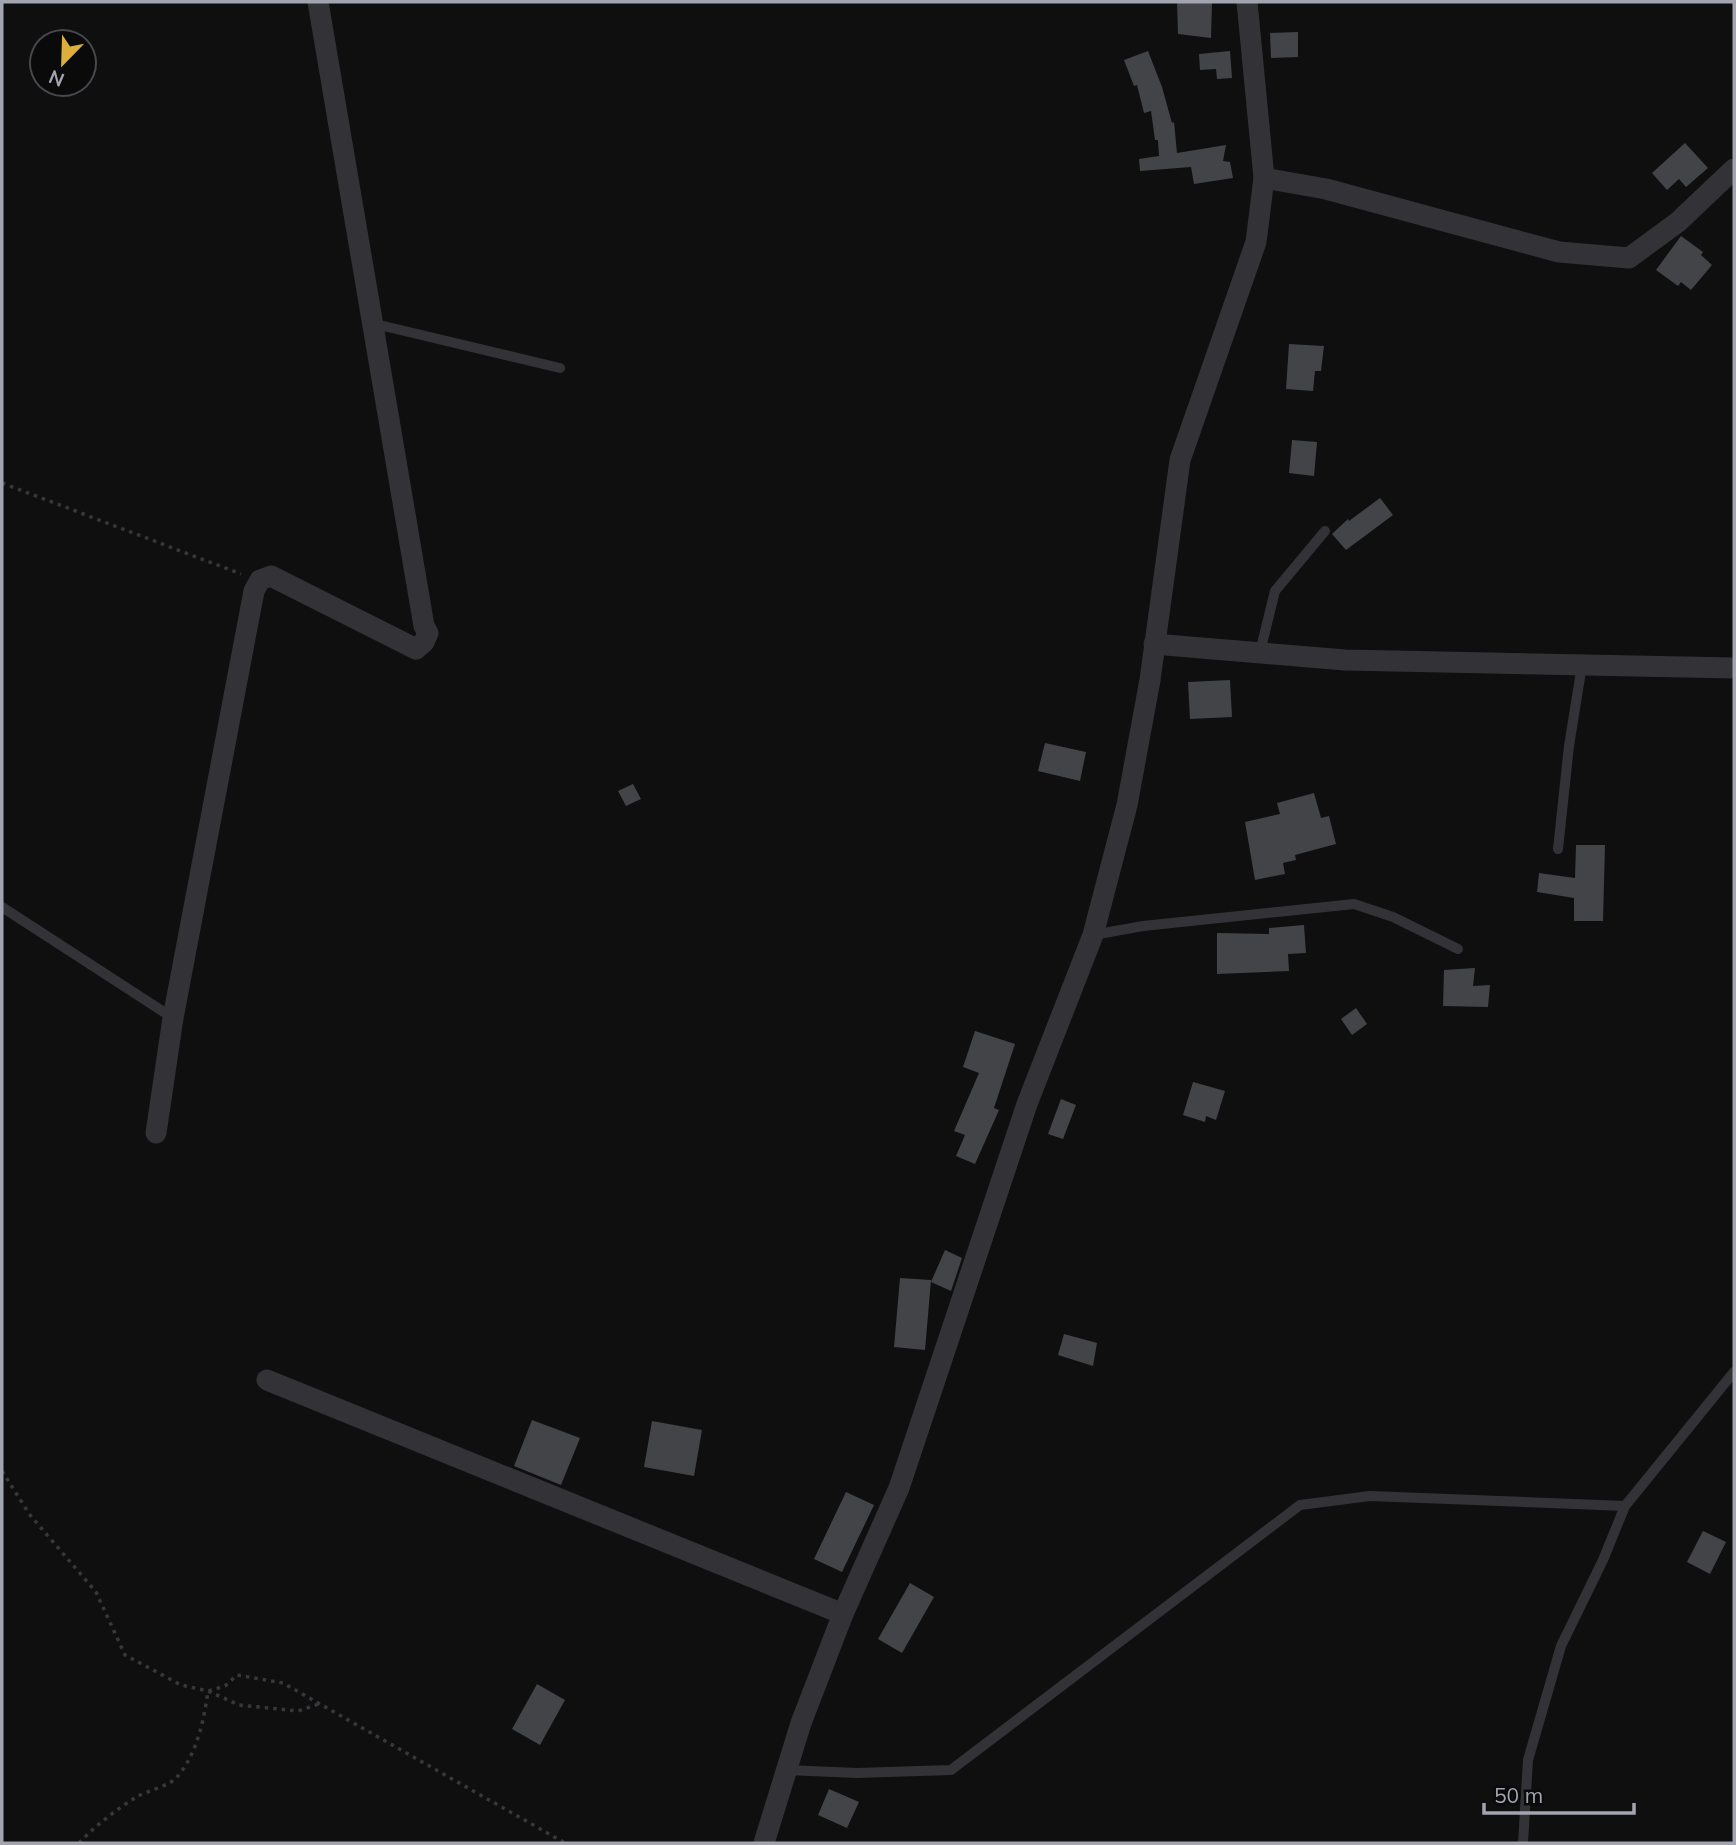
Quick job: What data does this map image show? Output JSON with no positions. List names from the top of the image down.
{
  "scale_bar": "50 m",
  "north": "bottom left"
}
